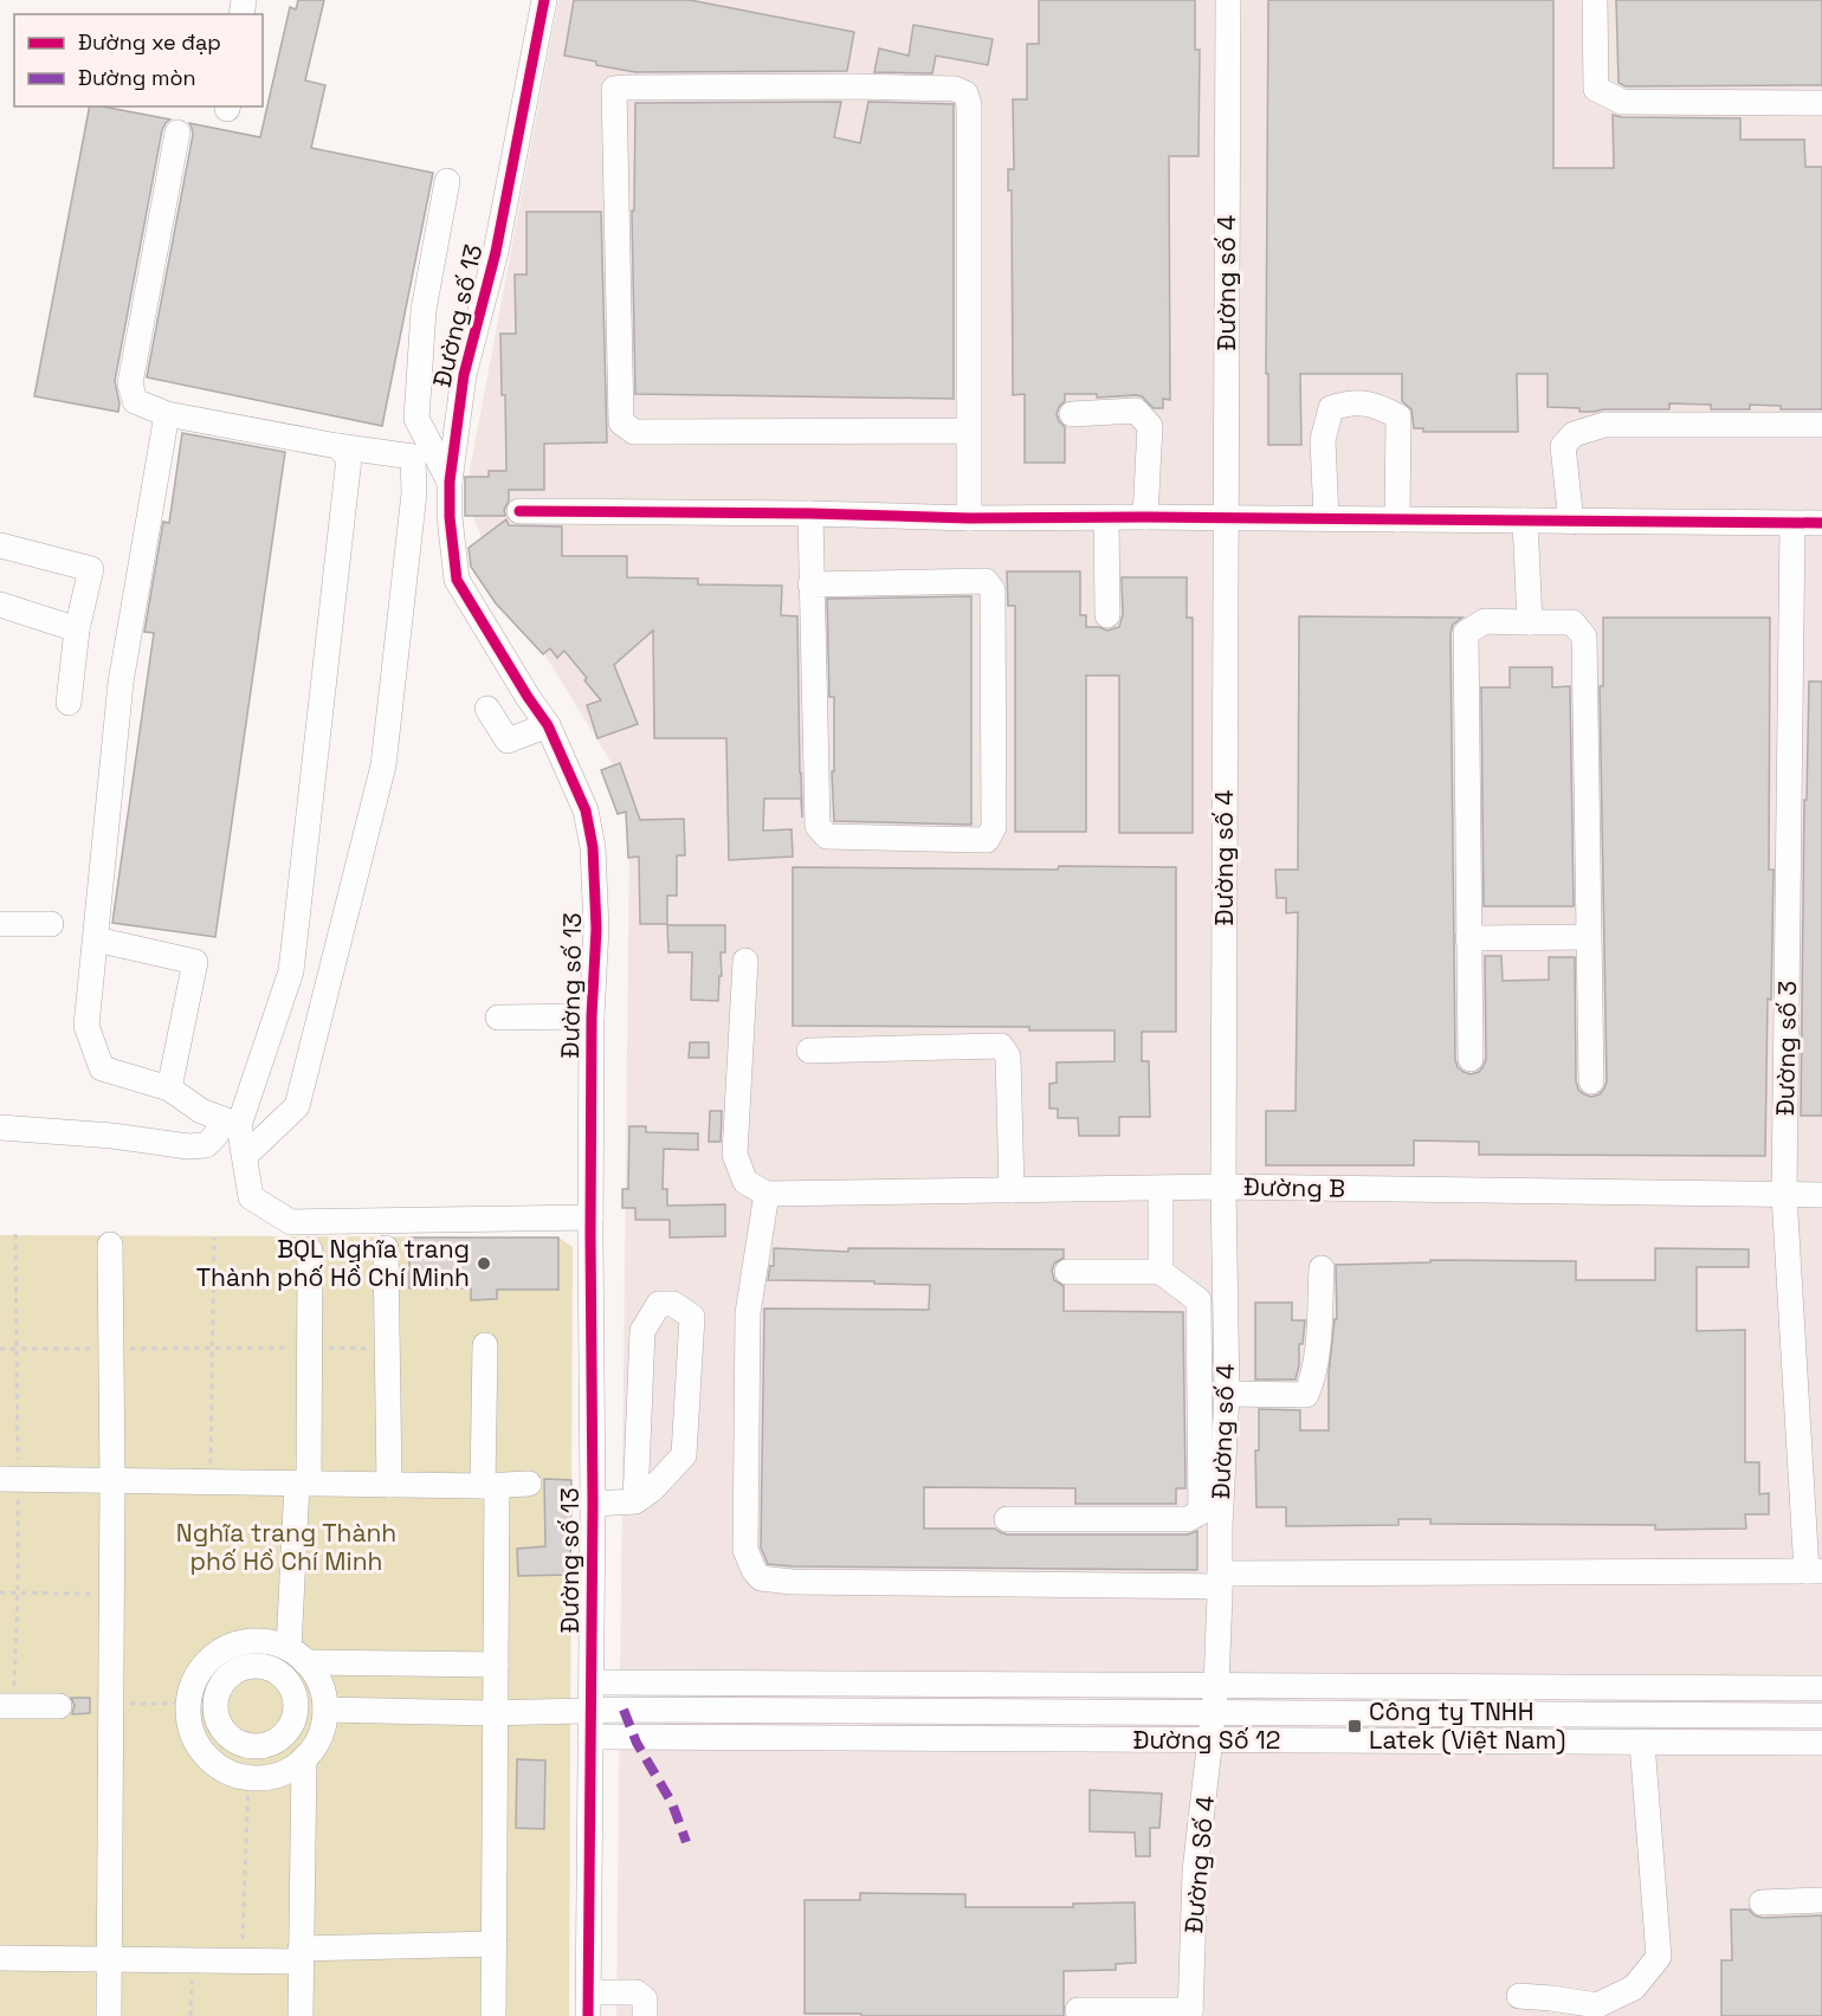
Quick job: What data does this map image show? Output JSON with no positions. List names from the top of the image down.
{
  "streets": {
    "street": [
      "Đường số 4",
      "Đường số 13",
      "Đường số 3",
      "Đường B",
      "Đường Số 12",
      "Đường Số 4"
    ]
  },
  "crossings": [
    ["Đường số 4", "Đường B"],
    ["Đường số 4", "Đường Số 12"],
    ["Đường số 4", "Đường Số 4"],
    ["Đường số 13", "Đường Số 12"],
    ["Đường số 3", "Đường B"],
    ["Đường Số 12", "Đường Số 4"]
  ],
  "parks": ["Nghĩa trang Thành phố Hồ Chí Minh"],
  "places": {
    "other": ["BQL Nghĩa trang Thành phố Hồ Chí Minh"],
    "transit": ["Công ty TNHH Latek (Việt Nam)"]
  },
  "legend": ["Đường xe đạp", "Đường mòn"]
}
